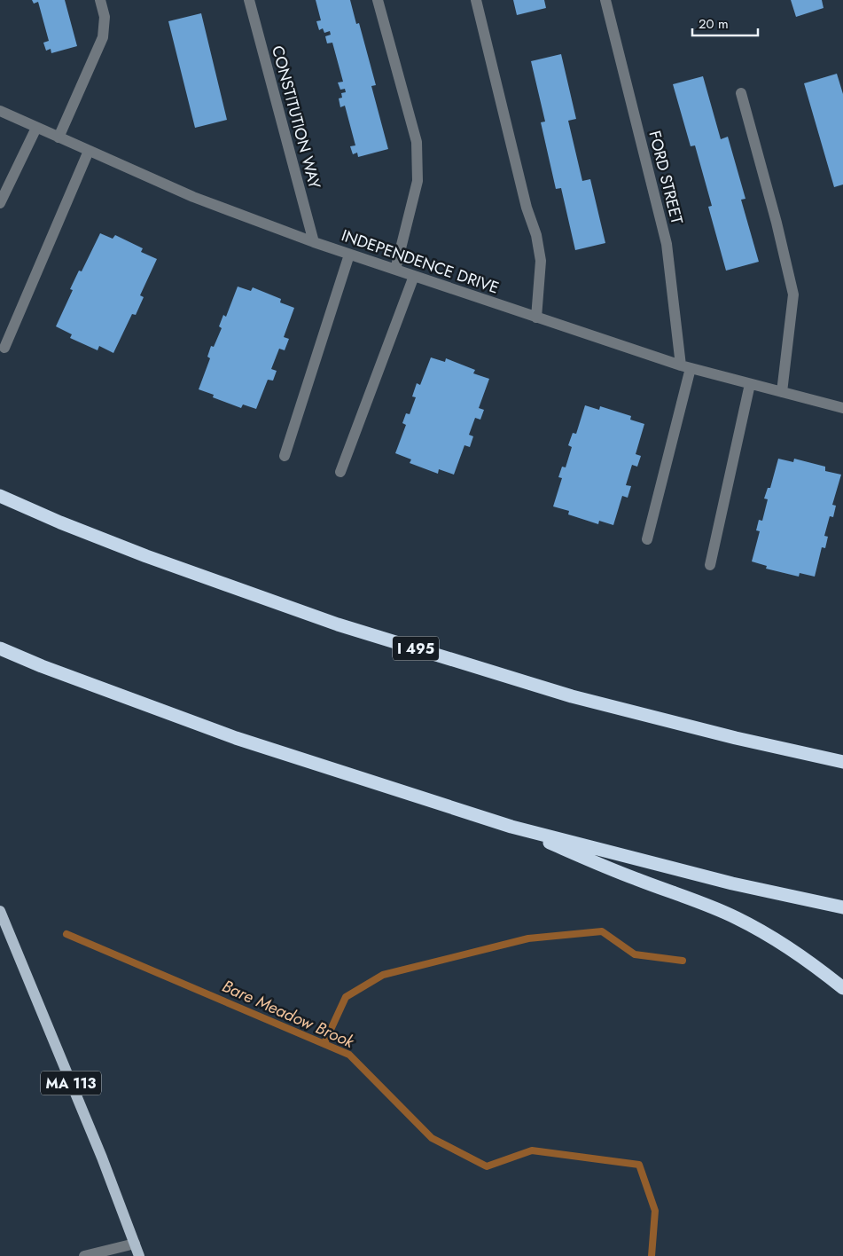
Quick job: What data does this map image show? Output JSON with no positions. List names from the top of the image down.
{
  "streets": {
    "highway": ["I 495"],
    "main road": ["MA 113"],
    "street": ["CONSTITUTION WAY", "FORD STREET", "INDEPENDENCE DRIVE"]
  },
  "crossings": [
    ["CONSTITUTION WAY", "INDEPENDENCE DRIVE"],
    ["FORD STREET", "INDEPENDENCE DRIVE"]
  ],
  "water": ["Bare Meadow Brook"],
  "scale_bar": "20 m"
}
